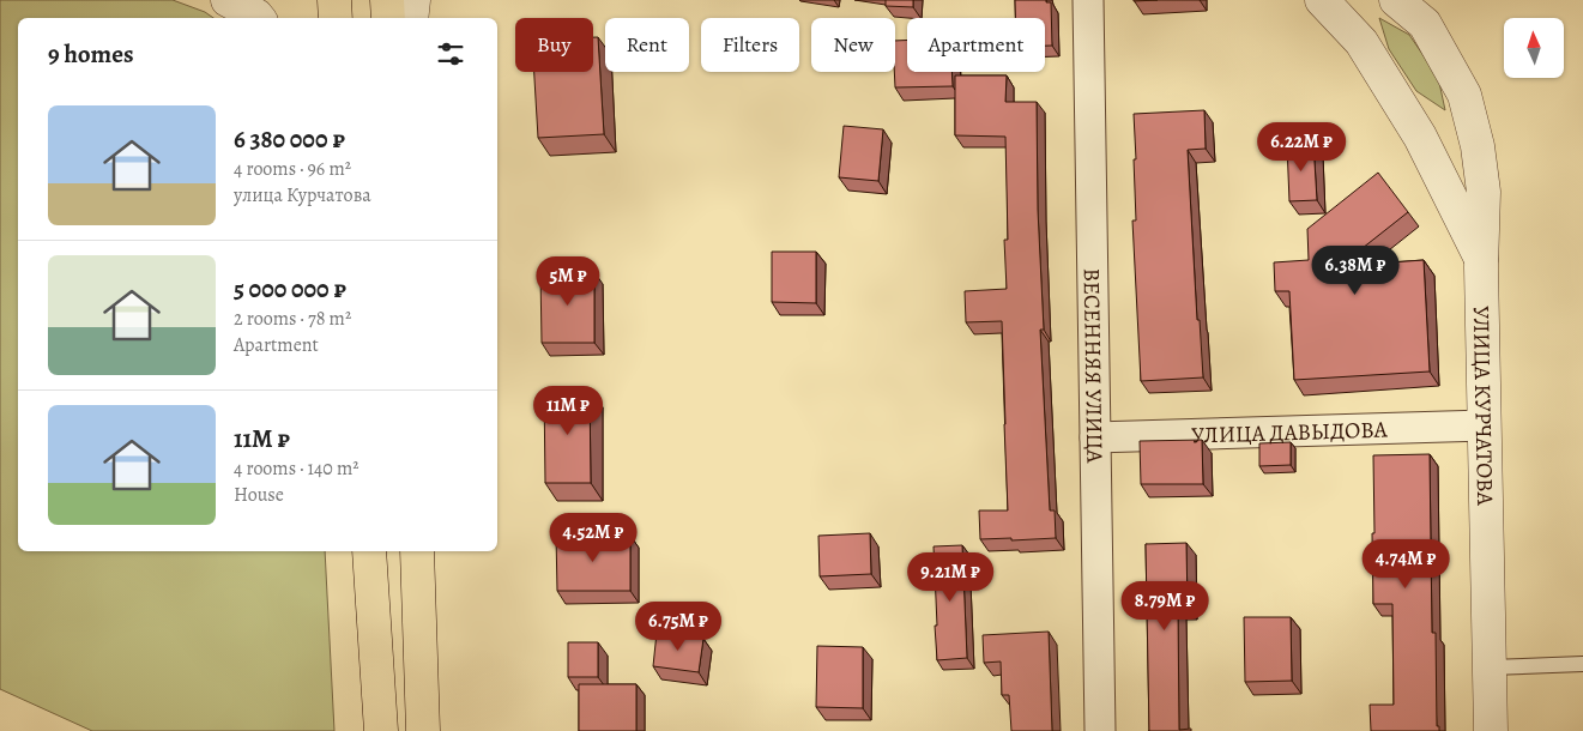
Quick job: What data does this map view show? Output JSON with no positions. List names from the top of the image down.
{
  "streets": {
    "street": ["ВЕСЕННЯЯ УЛИЦА", "УЛИЦА КУРЧАТОВА", "УЛИЦА ДАВЫДОВА"]
  },
  "crossings": [
    ["ВЕСЕННЯЯ УЛИЦА", "УЛИЦА ДАВЫДОВА"],
    ["УЛИЦА КУРЧАТОВА", "УЛИЦА ДАВЫДОВА"]
  ],
  "north": "top",
  "page": {
    "chip": [
      "Buy",
      "Rent",
      "Filters",
      "New",
      "Apartment"
    ],
    "heading": "9 homes",
    "list": [
      {
        "name": "6 380 000 ₽",
        "note": "4 rooms · 96 m² · улица Курчатова"
      },
      {
        "name": "5 000 000 ₽",
        "note": "2 rooms · 78 m² · Apartment"
      },
      {
        "name": "11M ₽",
        "note": "4 rooms · 140 m² · House"
      }
    ],
    "price": [
      "6.22M ₽",
      "6.38M ₽",
      "5M ₽",
      "11M ₽",
      "4.52M ₽",
      "4.74M ₽",
      "9.21M ₽",
      "8.79M ₽",
      "6.75M ₽"
    ]
  }
}
